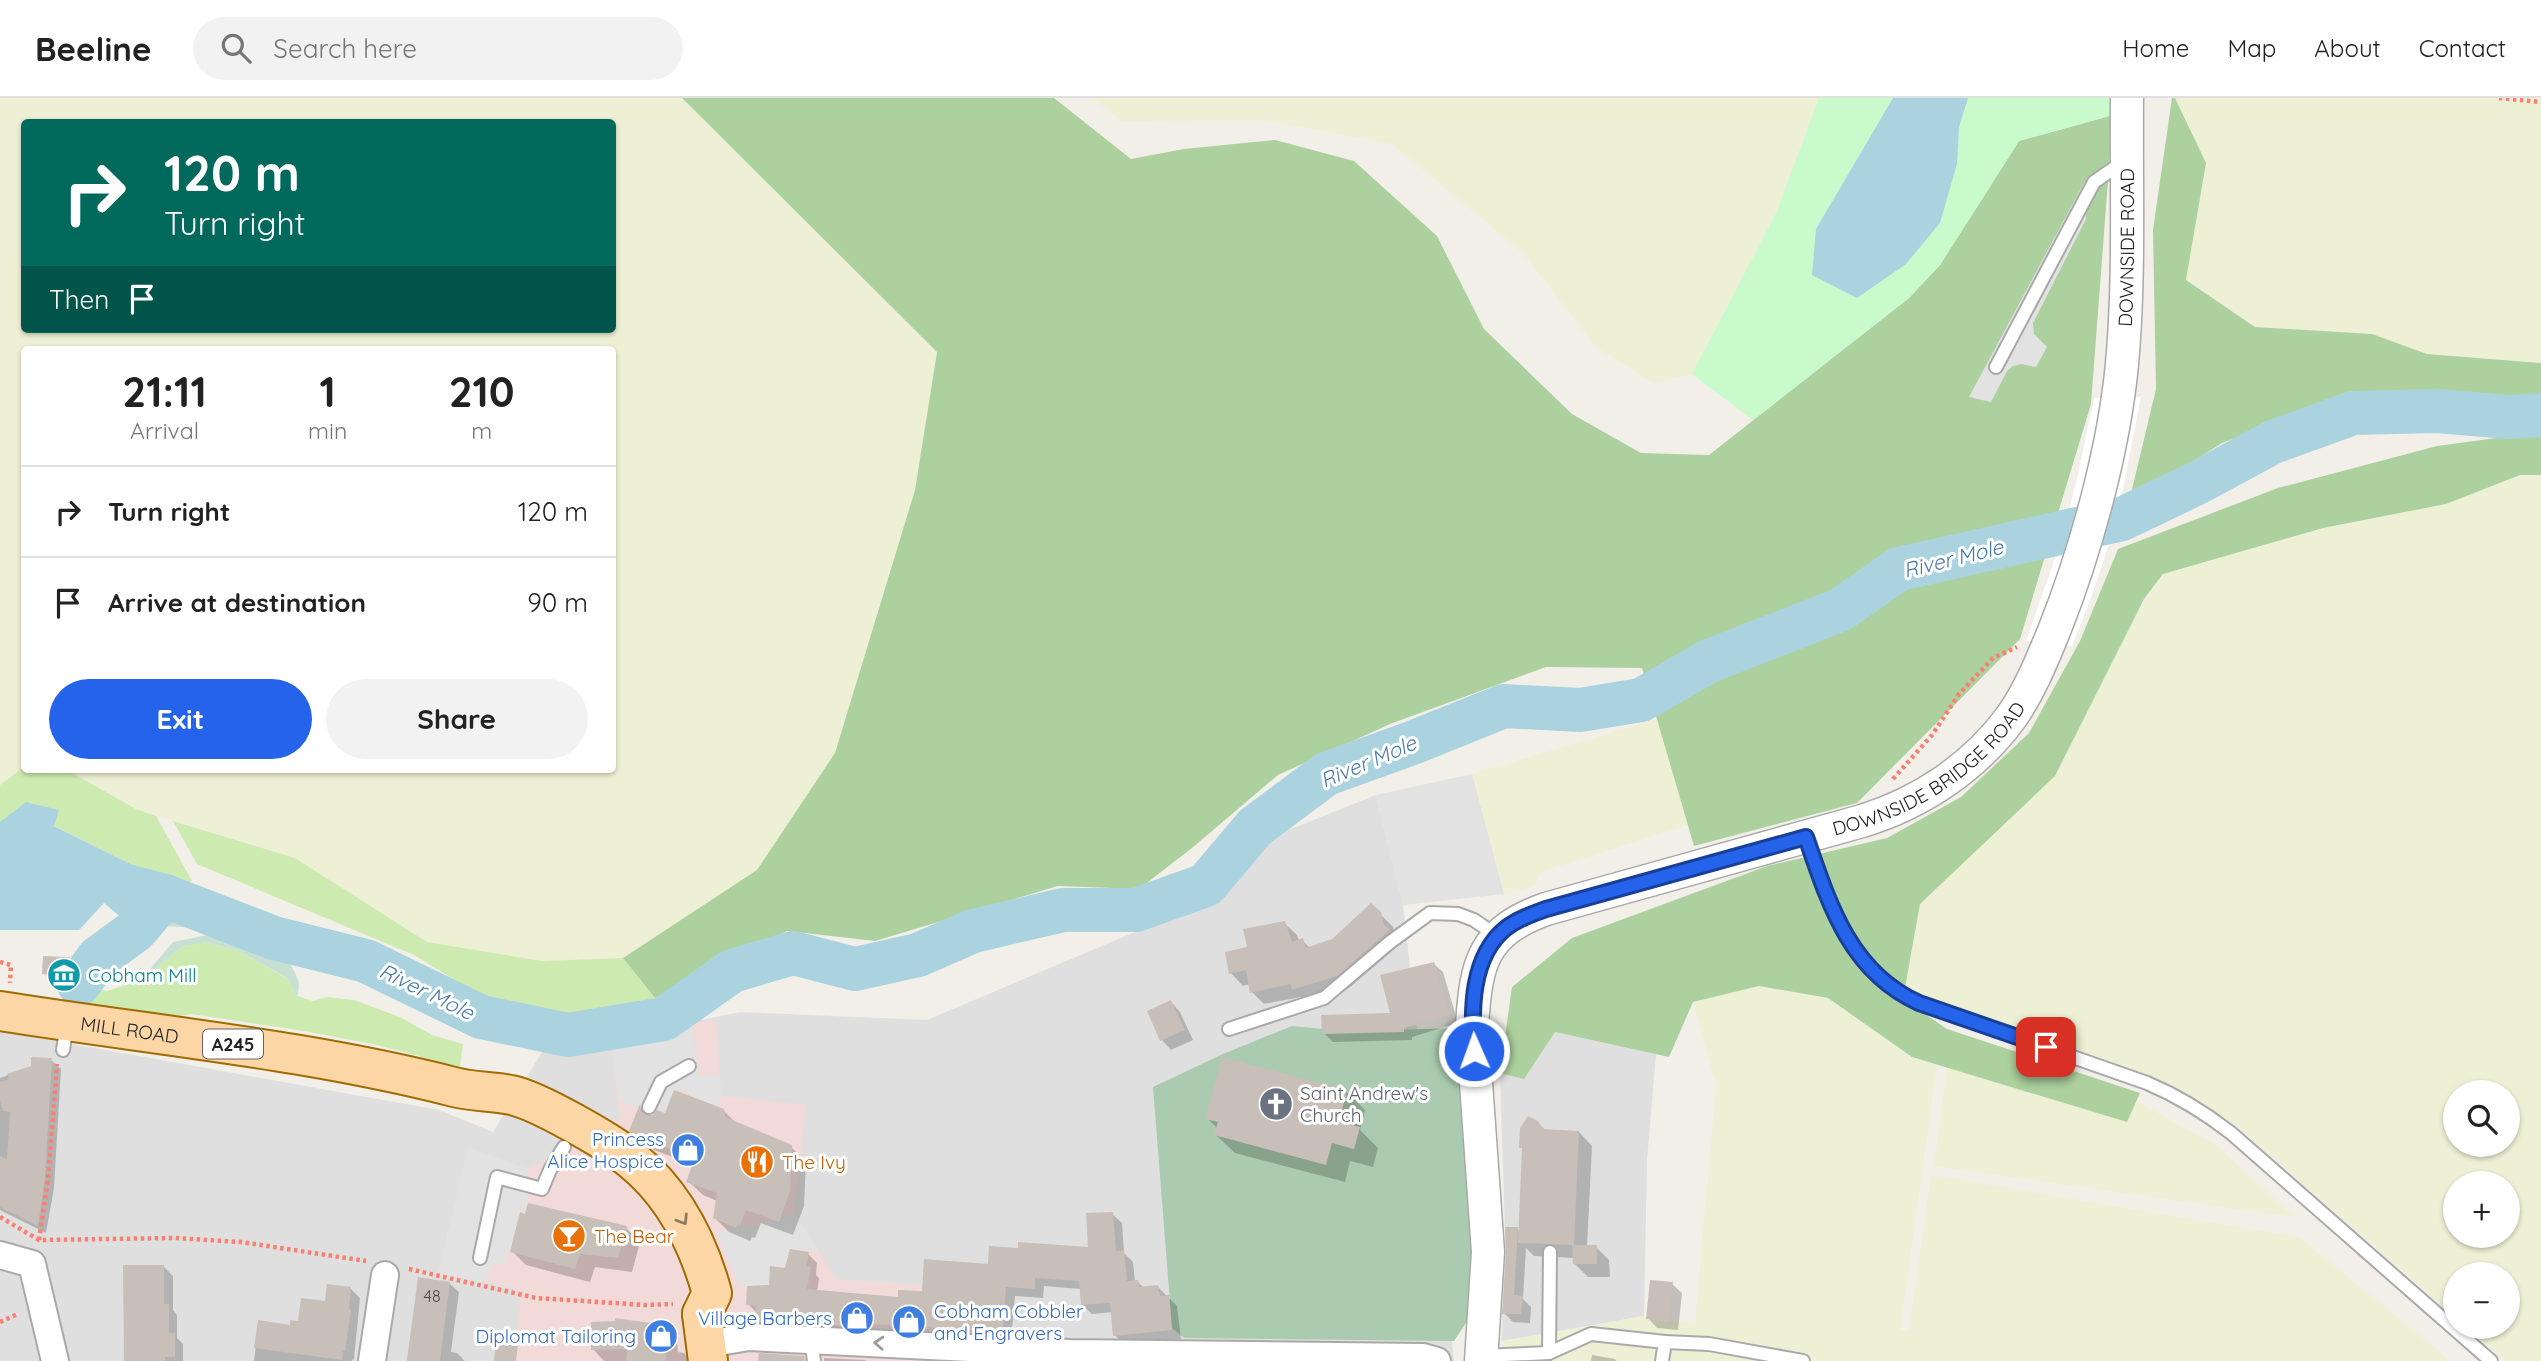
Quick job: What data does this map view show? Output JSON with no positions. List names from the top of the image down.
{
  "streets": {
    "main road": ["MILL ROAD", "A245"],
    "street": ["DOWNSIDE ROAD", "DOWNSIDE BRIDGE ROAD"]
  },
  "crossings": [
    ["DOWNSIDE ROAD", "DOWNSIDE BRIDGE ROAD"],
    ["MILL ROAD", "A245"]
  ],
  "water": ["River Mole"],
  "places": {
    "museum": ["Cobham Mill"],
    "church": ["Saint Andrew's Church"],
    "shop": [
      "Princess Alice Hospice",
      "Village Barbers",
      "Cobham Cobbler and Engravers",
      "Diplomat Tailoring"
    ],
    "restaurant": ["The Ivy"],
    "bar": ["The Bear"]
  },
  "house_numbers": ["48"],
  "page": {
    "header": "Beeline",
    "search": "Search here",
    "nav": [
      "Home",
      "Map",
      "About",
      "Contact"
    ],
    "turn": ["120 m", "Turn right"],
    "then": "Then",
    "eta": [
      "21:11",
      "Arrival",
      "1",
      "min",
      "210",
      "m"
    ],
    "list": [
      {
        "name": "Turn right",
        "value": "120 m"
      },
      {
        "name": "Arrive at destination",
        "value": "90 m"
      }
    ],
    "buttons": ["Exit", "Share"],
    "map_buttons": ["+", "−"]
  }
}
